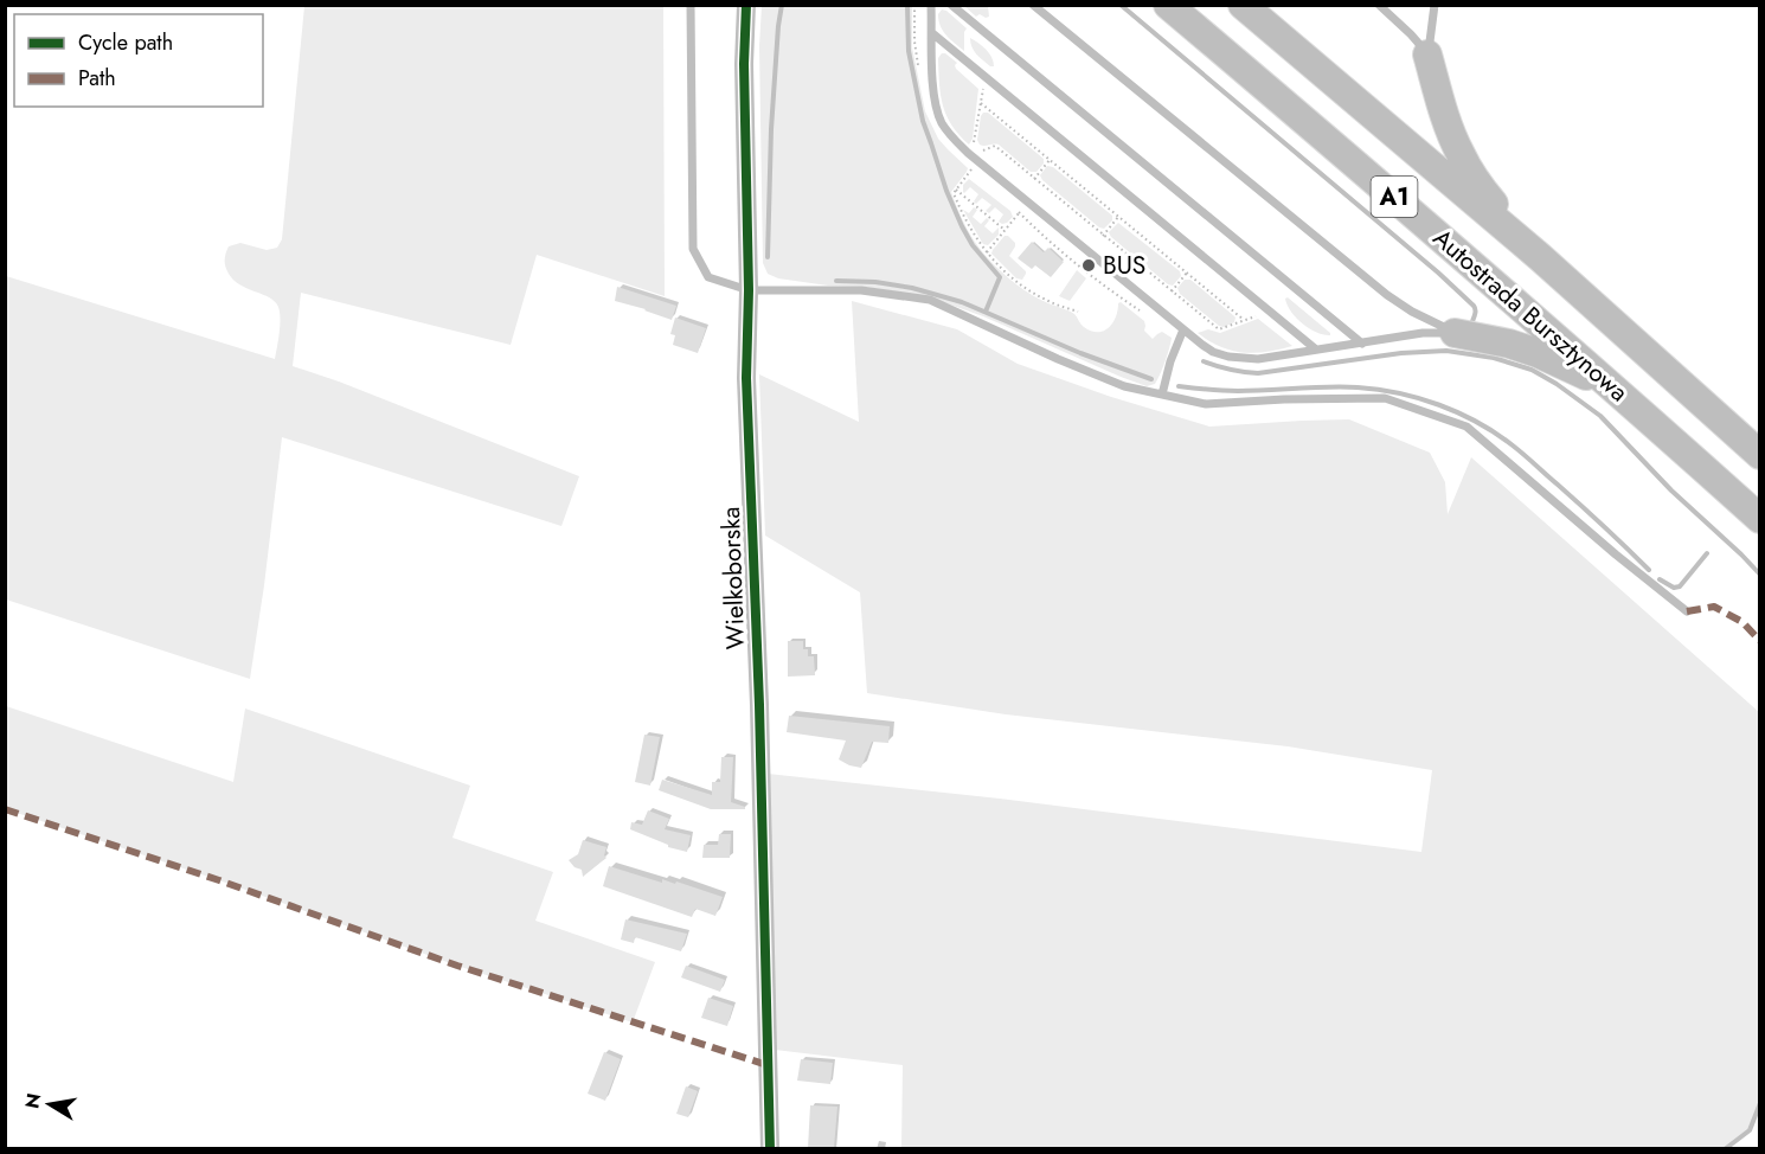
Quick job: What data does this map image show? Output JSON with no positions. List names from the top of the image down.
{
  "streets": {
    "highway": ["A1", "Autostrada Bursztynowa"],
    "street": ["Wielkoborska"]
  },
  "places": ["BUS"],
  "legend": ["Cycle path", "Path"],
  "north": "left"
}
